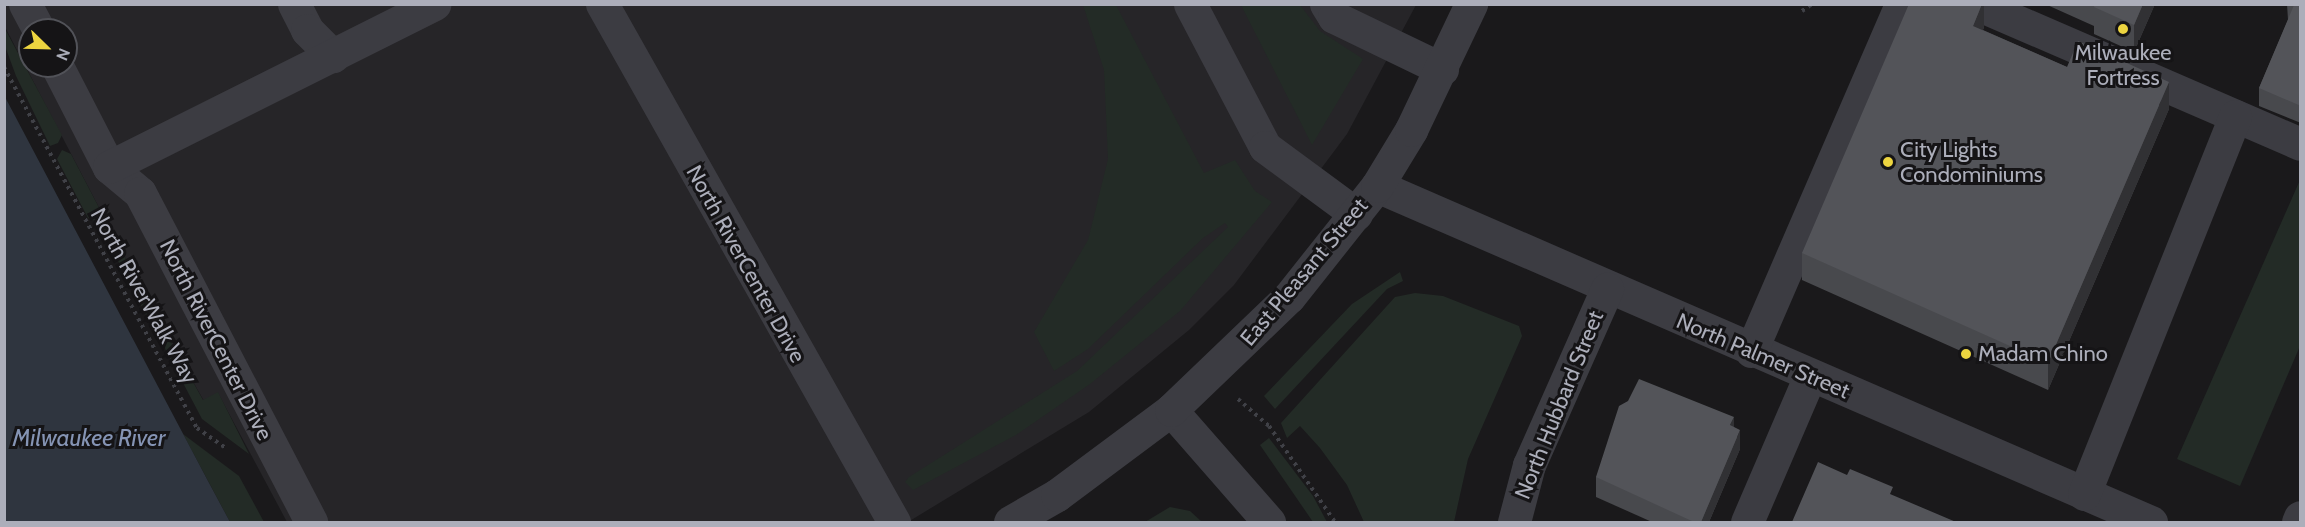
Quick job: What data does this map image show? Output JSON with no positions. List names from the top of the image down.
{
  "streets": {
    "street": [
      "North RiverCenter Drive",
      "East Pleasant Street",
      "North Palmer Street",
      "North Hubbard Street"
    ],
    "path": ["North RiverWalk Way"]
  },
  "crossings": [
    ["East Pleasant Street", "North Palmer Street"],
    ["North Palmer Street", "North Hubbard Street"]
  ],
  "water": ["Milwaukee River"],
  "places": ["Milwaukee Fortress", "City Lights Condominiums", "Madam Chino"],
  "north": "bottom right"
}
